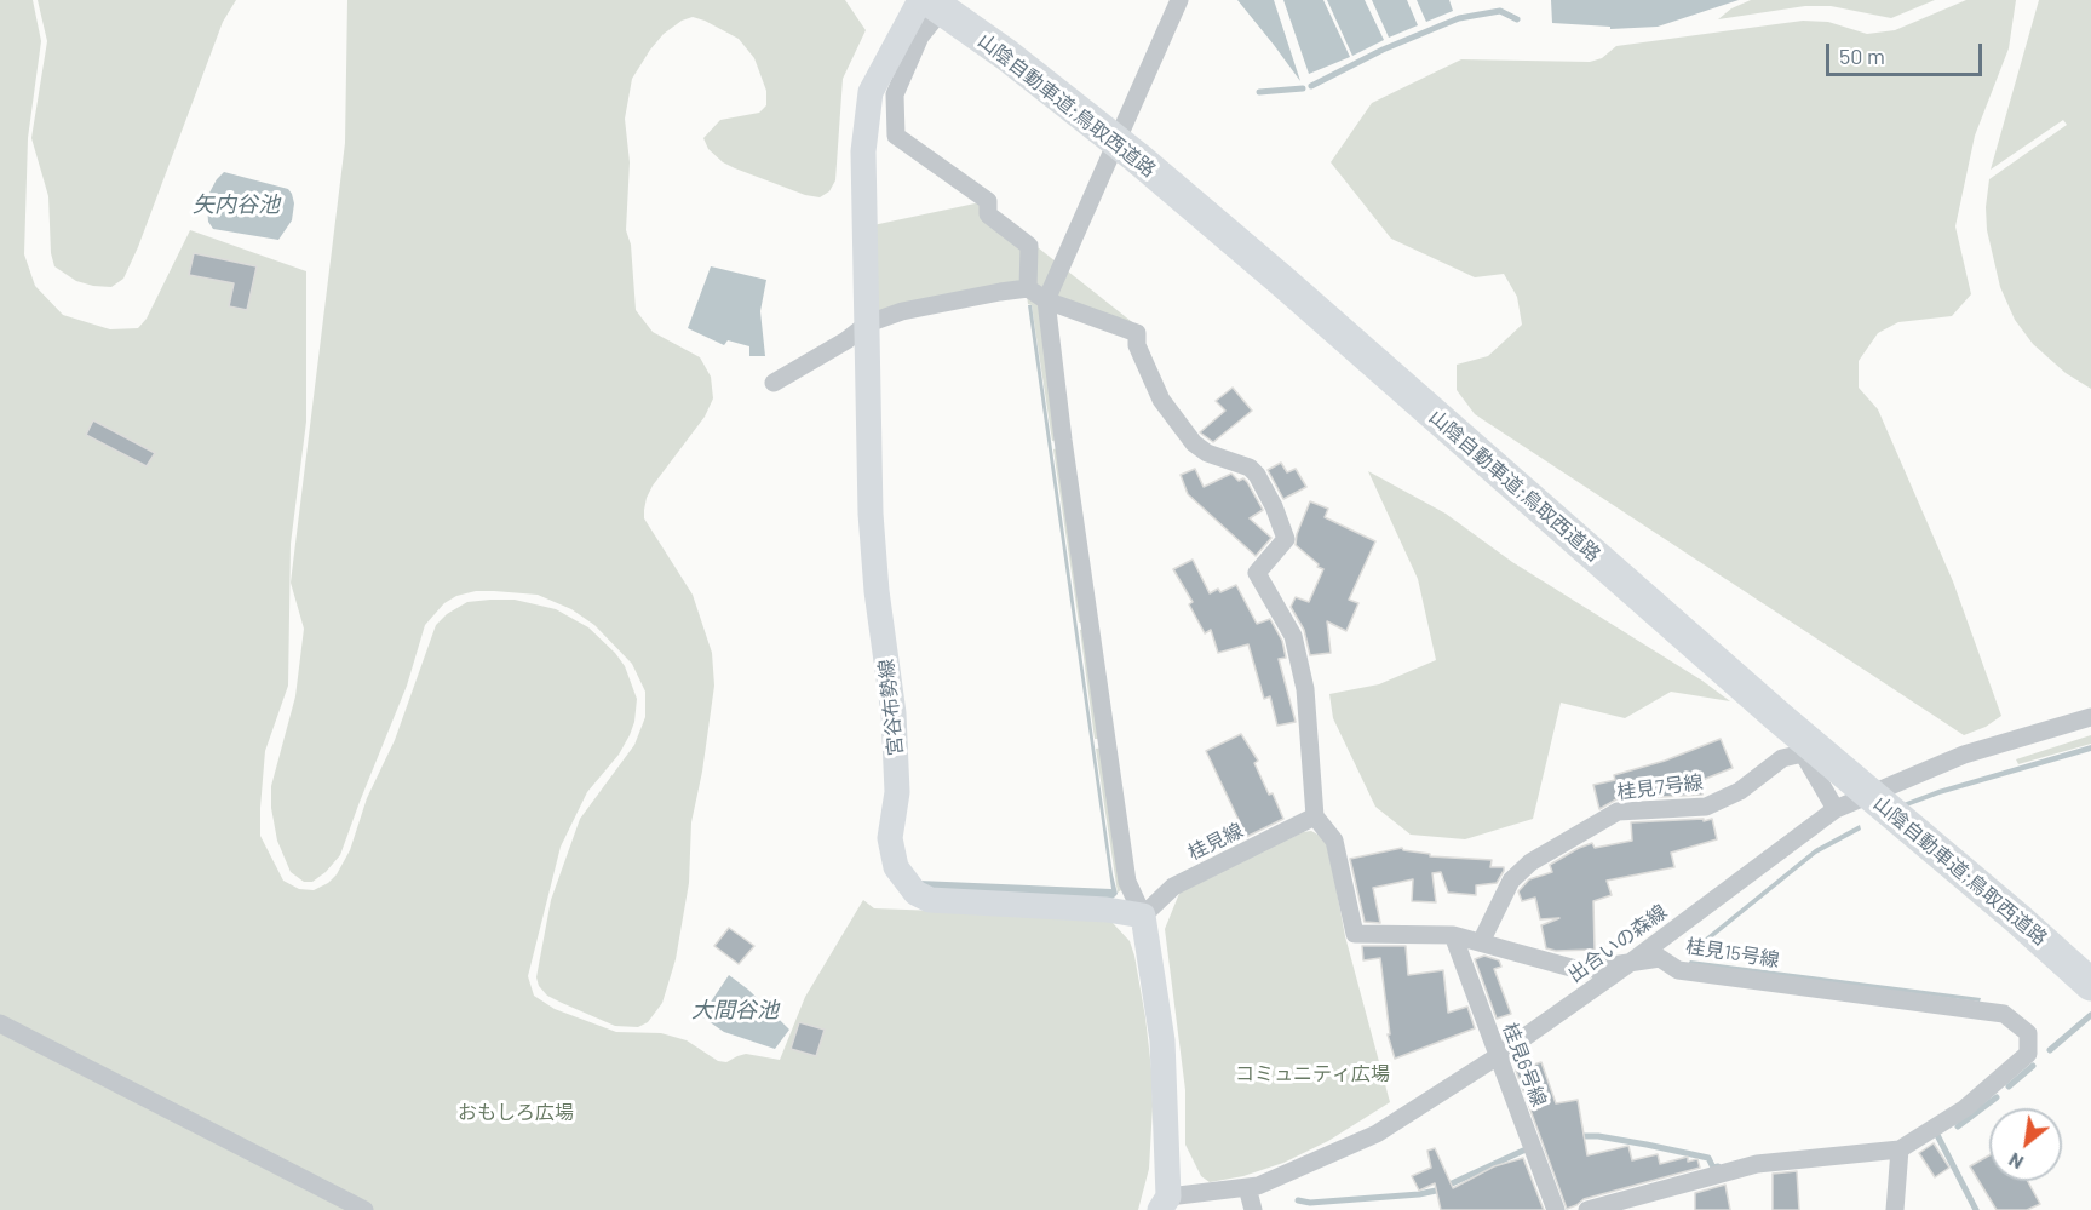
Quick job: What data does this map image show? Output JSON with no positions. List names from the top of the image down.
{
  "streets": {
    "highway": ["山陰自動車道;鳥取西道路"],
    "street": [
      "宮谷布勢線",
      "桂見7号線",
      "桂見線",
      "出合いの森線",
      "桂見15号線",
      "桂見6号線"
    ]
  },
  "crossings": [
    ["宮谷布勢線", "桂見線"],
    ["桂見7号線", "出合いの森線"],
    ["桂見7号線", "桂見15号線"],
    ["桂見線", "桂見15号線"],
    ["出合いの森線", "桂見15号線"],
    ["出合いの森線", "桂見6号線"],
    ["桂見15号線", "桂見6号線"]
  ],
  "water": ["矢内谷池", "大間谷池"],
  "parks": ["コミュニティ広場", "おもしろ広場"],
  "scale_bar": "50 m",
  "north": "bottom left"
}
